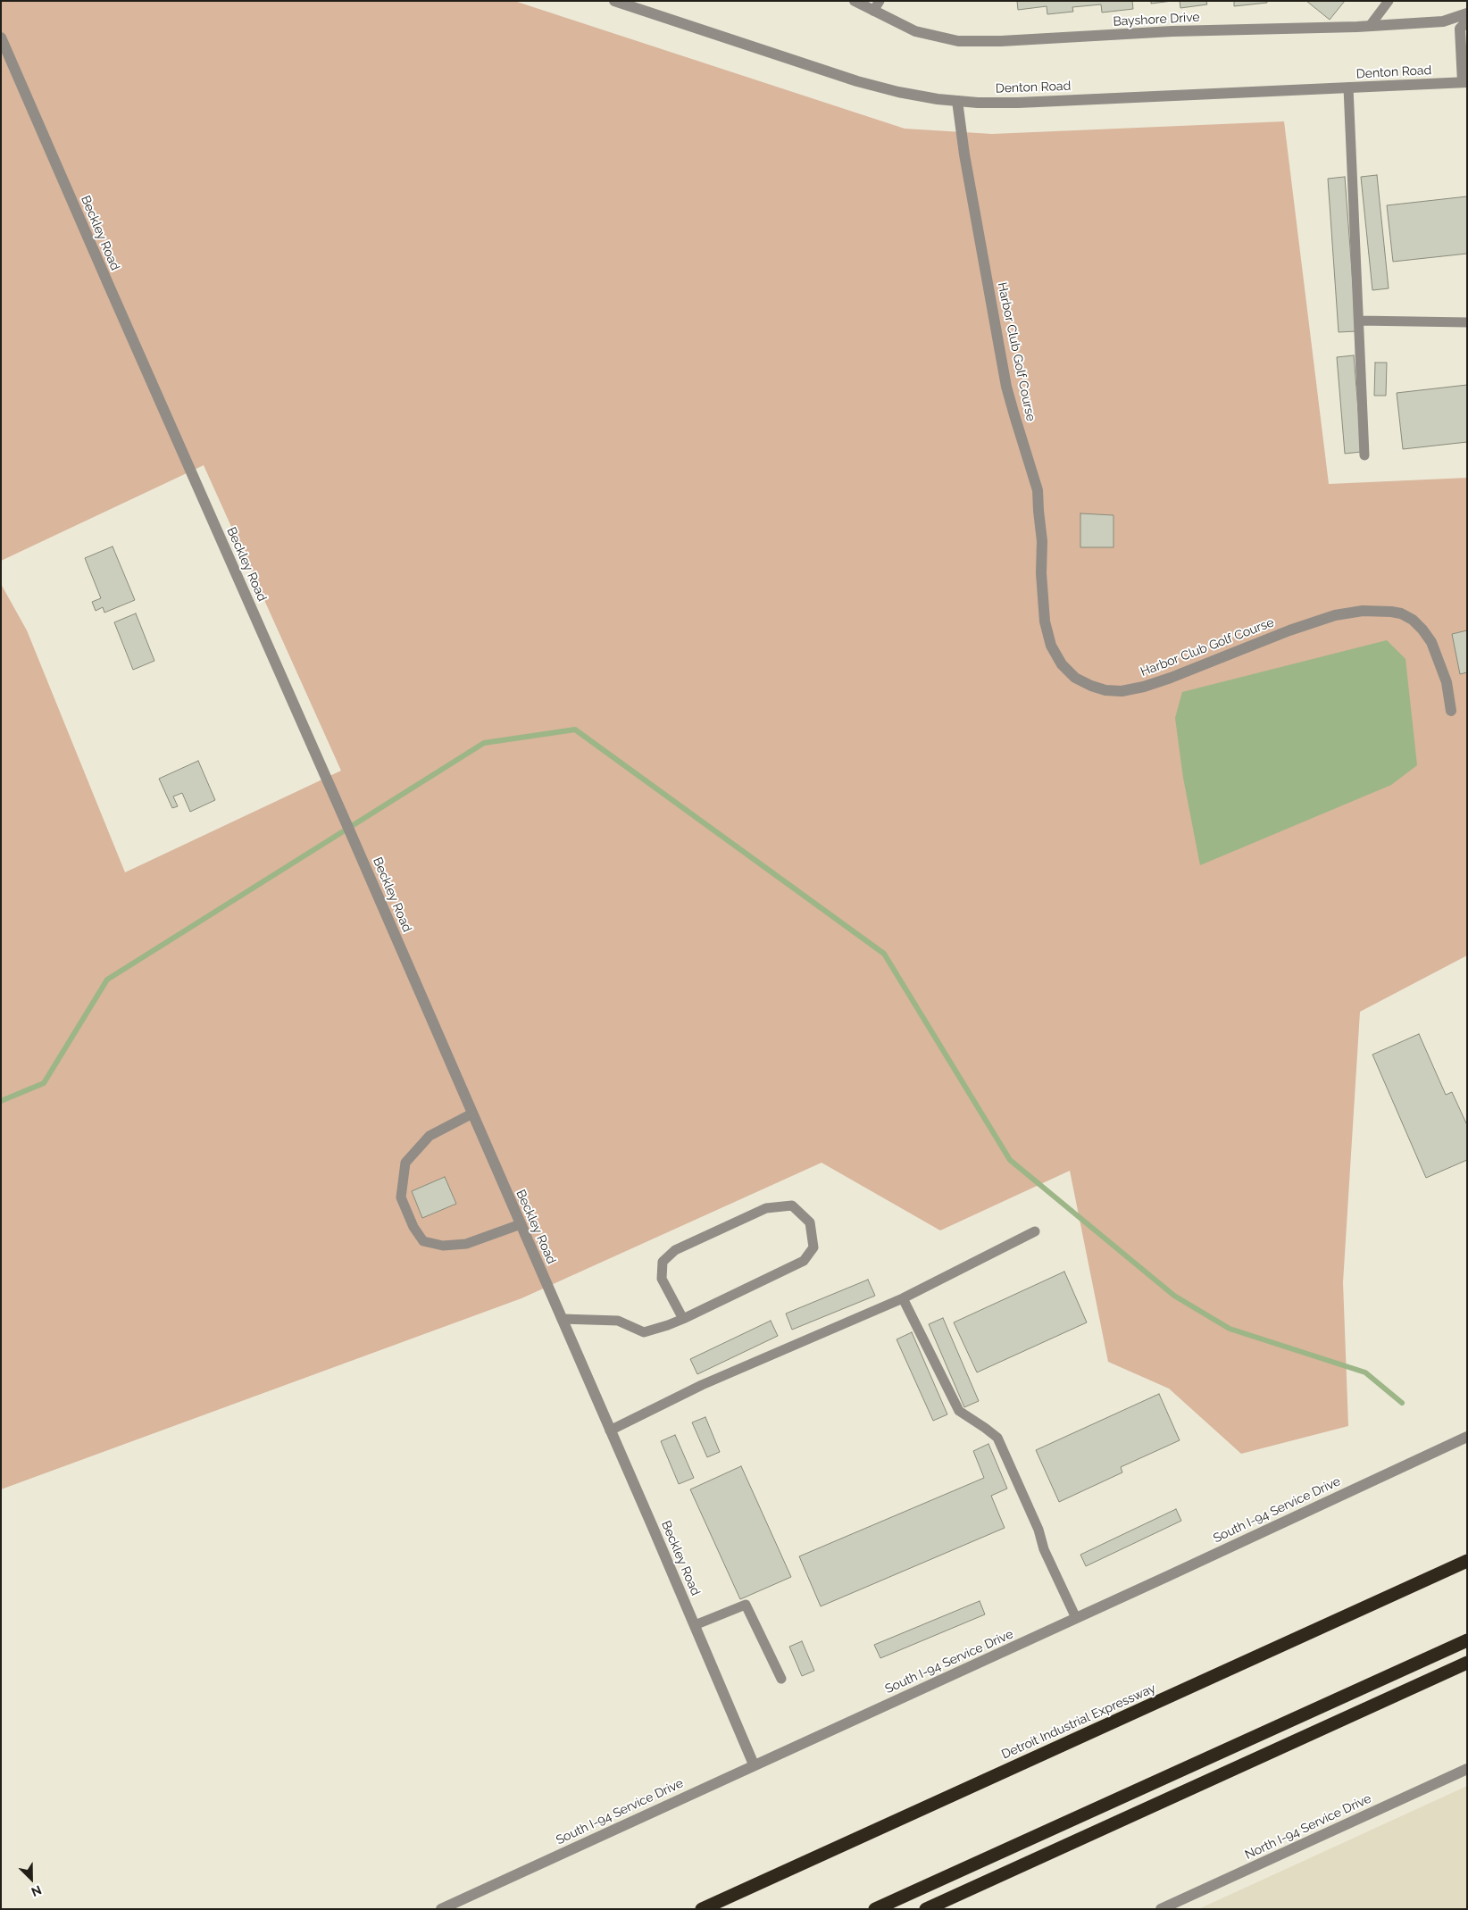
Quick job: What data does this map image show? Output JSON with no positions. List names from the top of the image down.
{
  "streets": {
    "highway": ["Detroit Industrial Expressway"],
    "street": [
      "Bayshore Drive",
      "Denton Road",
      "Beckley Road",
      "Harbor Club Golf Course",
      "South I-94 Service Drive",
      "North I-94 Service Drive"
    ]
  },
  "crossings": [
    ["Denton Road", "Harbor Club Golf Course"],
    ["Beckley Road", "South I-94 Service Drive"]
  ],
  "north": "bottom right"
}
